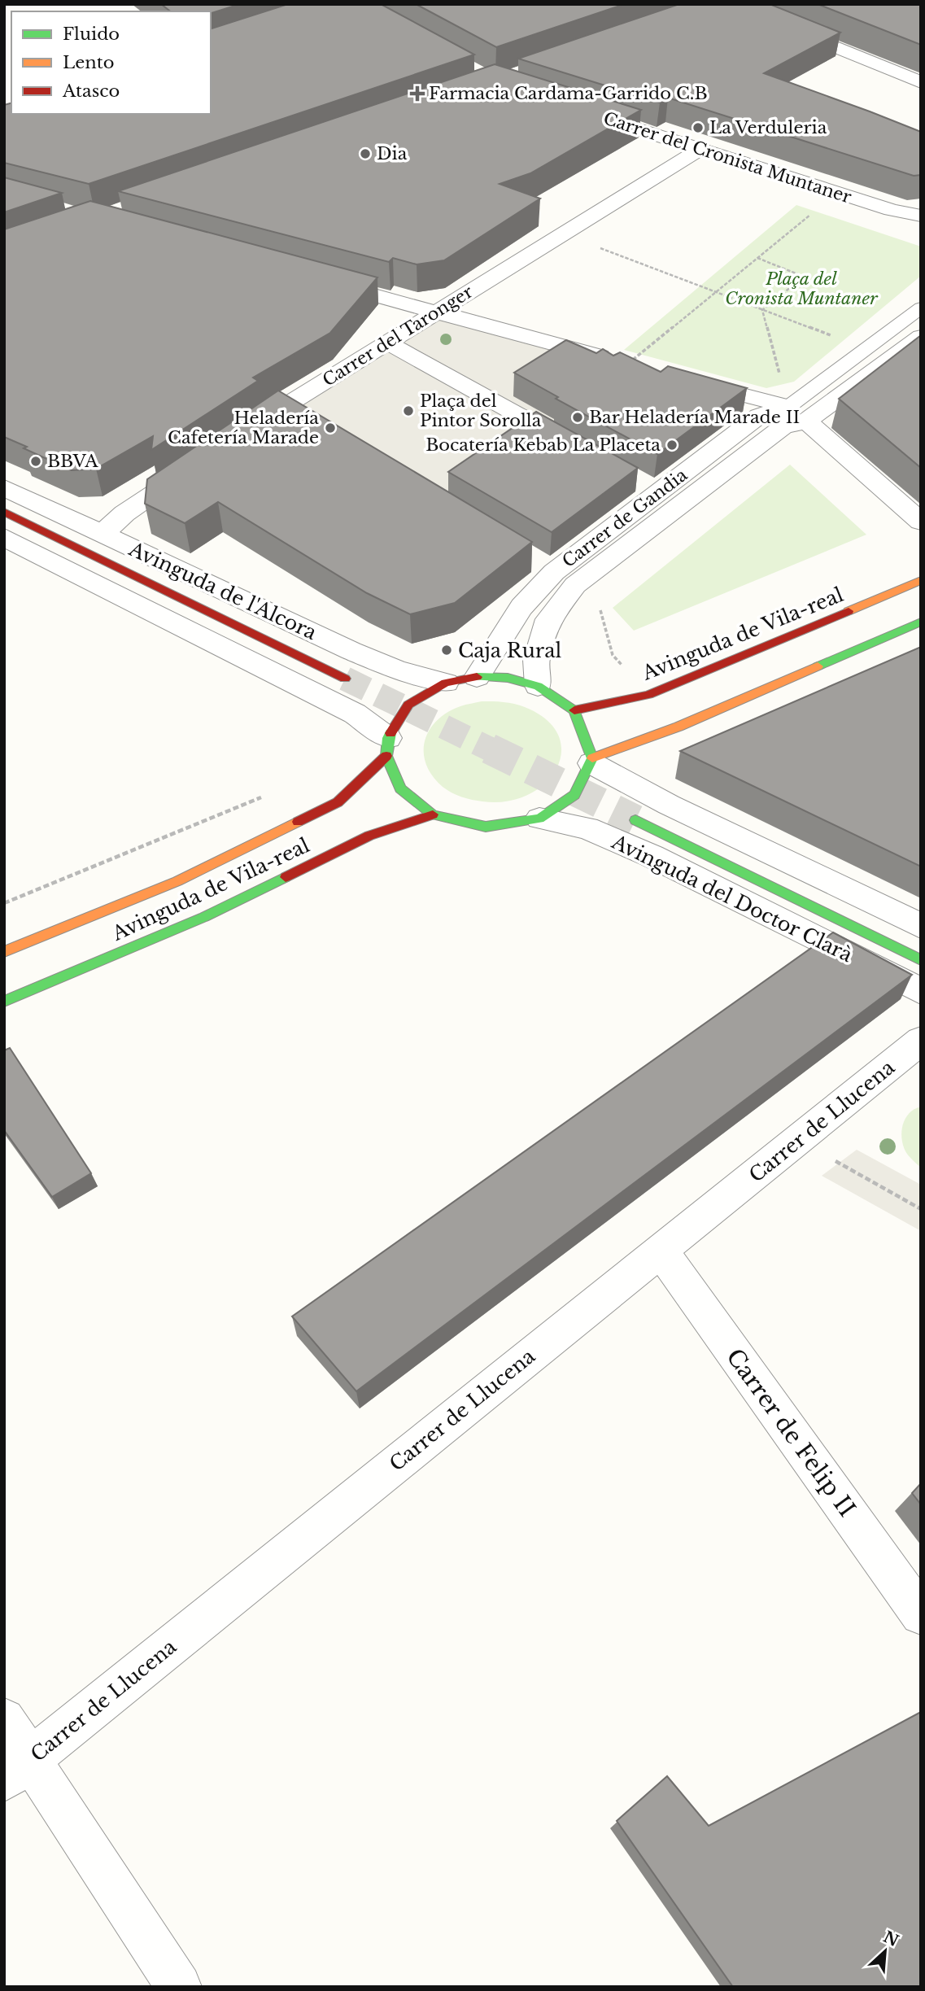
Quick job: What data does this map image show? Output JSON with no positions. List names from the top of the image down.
{
  "streets": {
    "main road": ["Avinguda de l'Alcora", "Avinguda de Vila-real", "Avinguda del Doctor Clarà"],
    "street": [
      "Carrer del Cronista Muntaner",
      "Carrer del Taronger",
      "Carrer de Gandia",
      "Carrer de Llucena",
      "Carrer de Felip II"
    ]
  },
  "crossings": [
    ["Carrer del Cronista Muntaner", "Carrer del Taronger"],
    ["Carrer de Gandia", "Avinguda de l'Alcora"],
    ["Carrer de Gandia", "Avinguda de Vila-real"],
    ["Carrer de Gandia", "Avinguda del Doctor Clarà"],
    ["Avinguda de l'Alcora", "Avinguda de Vila-real"],
    ["Avinguda de l'Alcora", "Avinguda del Doctor Clarà"],
    ["Avinguda de Vila-real", "Avinguda del Doctor Clarà"],
    ["Carrer de Llucena", "Carrer de Felip II"]
  ],
  "parks": ["Plaça del Cronista Muntaner"],
  "places": {
    "health": ["Farmacia Cardama-Garrido C.B"],
    "other": [
      "La Verduleria",
      "Dia",
      "Plaça del Pintor Sorolla",
      "Bar Heladería Marade II",
      "Heladería Cafetería Marade",
      "Bocatería Kebab La Placeta",
      "BBVA",
      "Caja Rural"
    ]
  },
  "legend": ["Fluido", "Lento", "Atasco"],
  "north": "top right"
}
